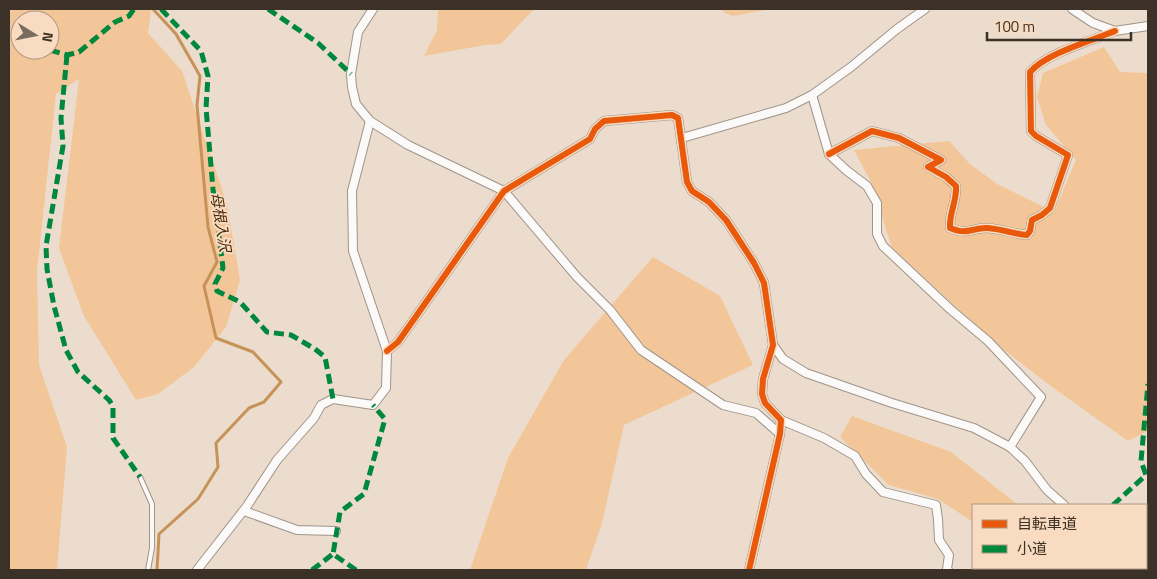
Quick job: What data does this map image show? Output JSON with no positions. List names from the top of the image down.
{
  "water": ["母根入沢"],
  "legend": ["自転車道", "小道"],
  "scale_bar": "100 m",
  "north": "right"
}
